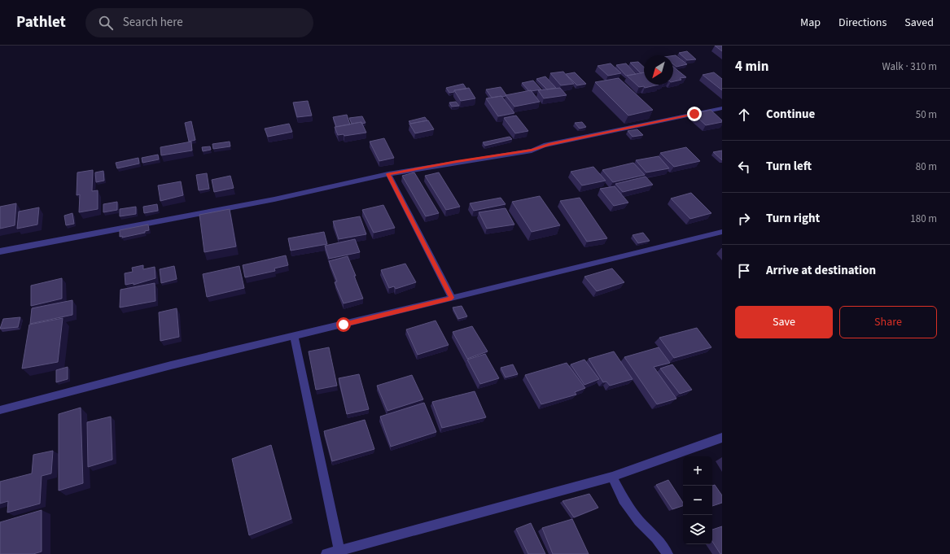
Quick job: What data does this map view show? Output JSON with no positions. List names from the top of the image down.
{
  "north": "bottom left",
  "page": {
    "header": "Pathlet",
    "search": "Search here",
    "nav": ["Map", "Directions", "Saved"],
    "heading": ["4 min", "Walk · 310 m"],
    "list": [
      ["Continue", "50 m"],
      ["Turn left", "80 m"],
      ["Turn right", "180 m"],
      "Arrive at destination"
    ],
    "buttons": ["Save", "Share"],
    "map_buttons": ["+", "−"]
  }
}
